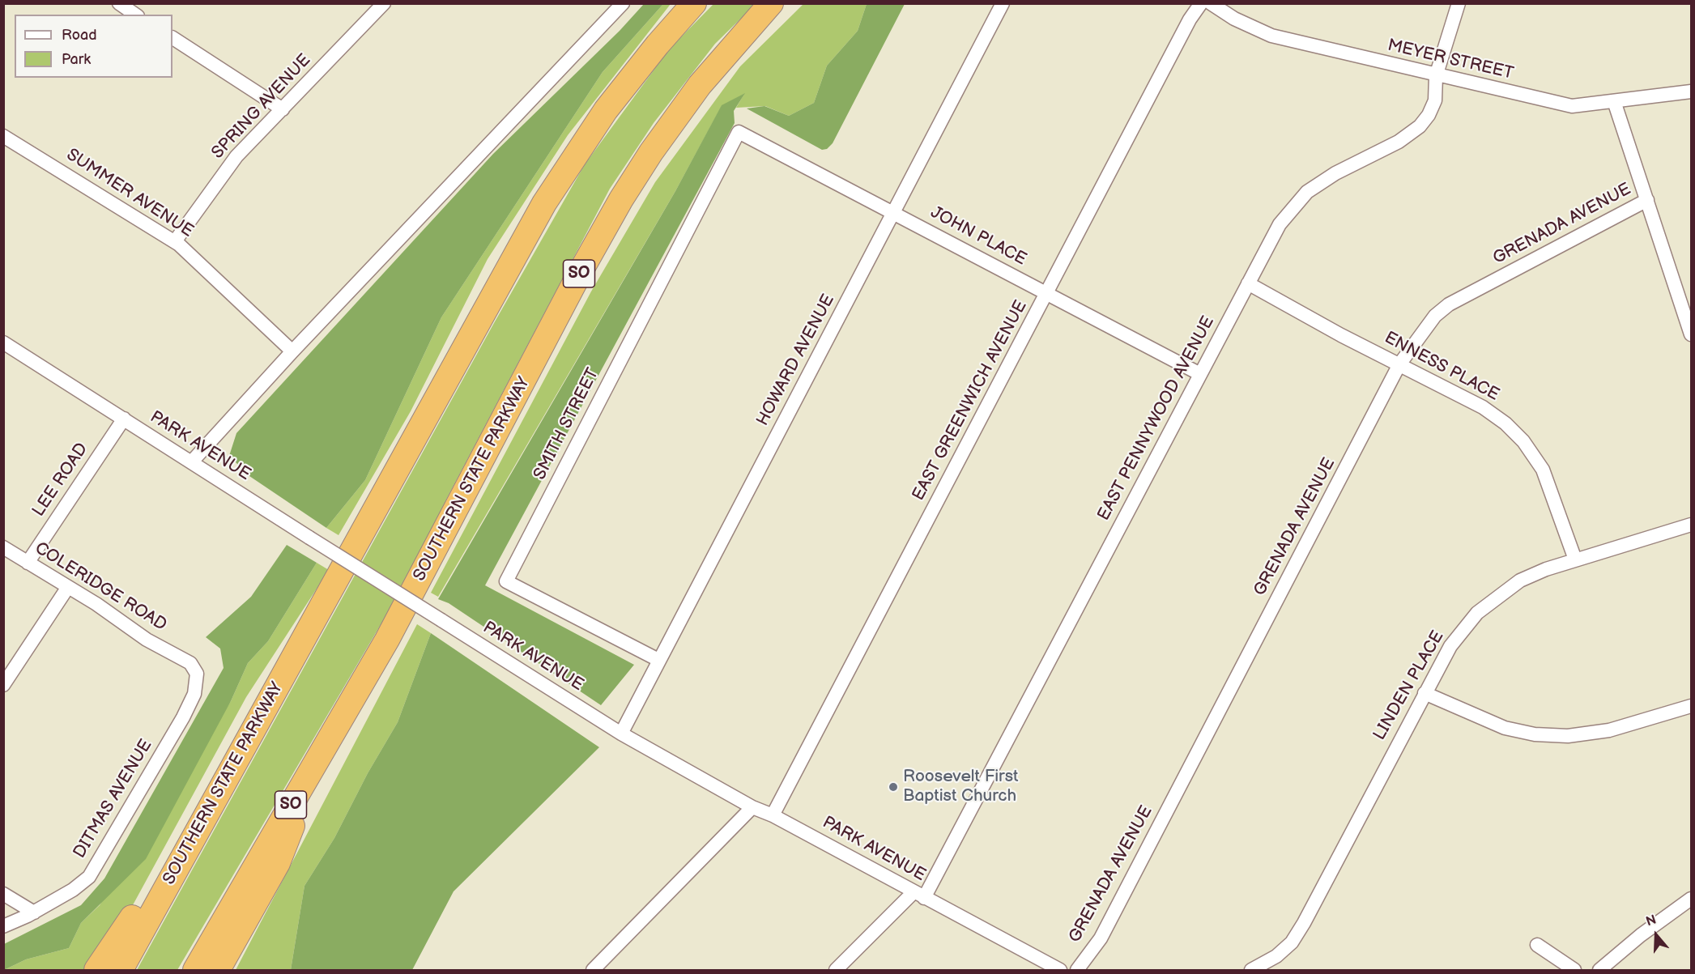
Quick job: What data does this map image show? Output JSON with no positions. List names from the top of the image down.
{
  "streets": {
    "highway": ["SO", "SOUTHERN STATE PARKWAY"],
    "street": [
      "MEYER STREET",
      "SPRING AVENUE",
      "SUMMER AVENUE",
      "GRENADA AVENUE",
      "JOHN PLACE",
      "HOWARD AVENUE",
      "ENNESS PLACE",
      "EAST GREENWICH AVENUE",
      "EAST PENNYWOOD AVENUE",
      "SMITH STREET",
      "PARK AVENUE",
      "LEE ROAD",
      "COLERIDGE ROAD",
      "LINDEN PLACE",
      "DITMAS AVENUE"
    ]
  },
  "crossings": [
    ["MEYER STREET", "EAST PENNYWOOD AVENUE"],
    ["SPRING AVENUE", "SUMMER AVENUE"],
    ["GRENADA AVENUE", "ENNESS PLACE"],
    ["JOHN PLACE", "HOWARD AVENUE"],
    ["JOHN PLACE", "EAST GREENWICH AVENUE"],
    ["JOHN PLACE", "EAST PENNYWOOD AVENUE"],
    ["JOHN PLACE", "SMITH STREET"],
    ["HOWARD AVENUE", "SMITH STREET"],
    ["HOWARD AVENUE", "PARK AVENUE"],
    ["ENNESS PLACE", "EAST PENNYWOOD AVENUE"],
    ["ENNESS PLACE", "LINDEN PLACE"],
    ["EAST GREENWICH AVENUE", "PARK AVENUE"],
    ["EAST PENNYWOOD AVENUE", "PARK AVENUE"],
    ["PARK AVENUE", "LEE ROAD"],
    ["LEE ROAD", "COLERIDGE ROAD"],
    ["COLERIDGE ROAD", "DITMAS AVENUE"]
  ],
  "places": ["Roosevelt First Baptist Church"],
  "legend": ["Road", "Park"],
  "north": "top"
}
